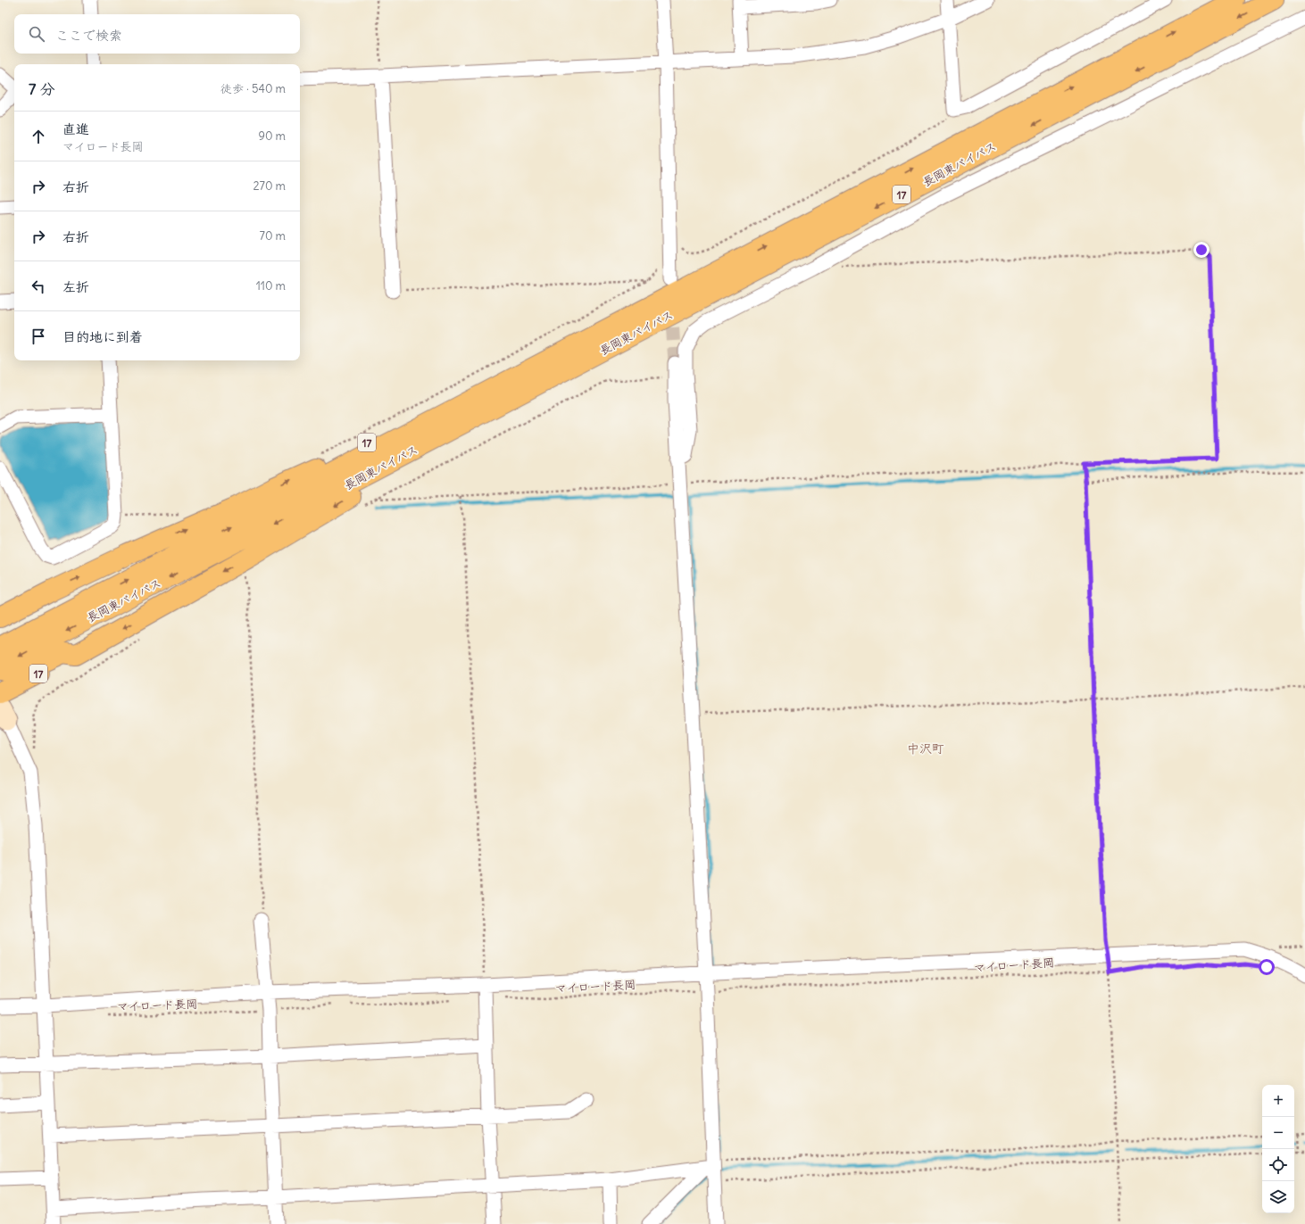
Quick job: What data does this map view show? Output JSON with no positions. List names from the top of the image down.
{
  "streets": {
    "highway": ["長岡東バイパス", "17"],
    "path": ["マイロード長岡"]
  },
  "crossings": [
    ["長岡東バイパス", "17"]
  ],
  "districts": ["中沢町"],
  "page": {
    "search": "ここで検索",
    "heading": ["7 分", "徒歩 · 540 m"],
    "list": [
      ["直進", "マイロード長岡", "90 m"],
      ["右折", "270 m"],
      ["右折", "70 m"],
      ["左折", "110 m"],
      "目的地に到着"
    ],
    "map_buttons": ["+", "−"]
  }
}
